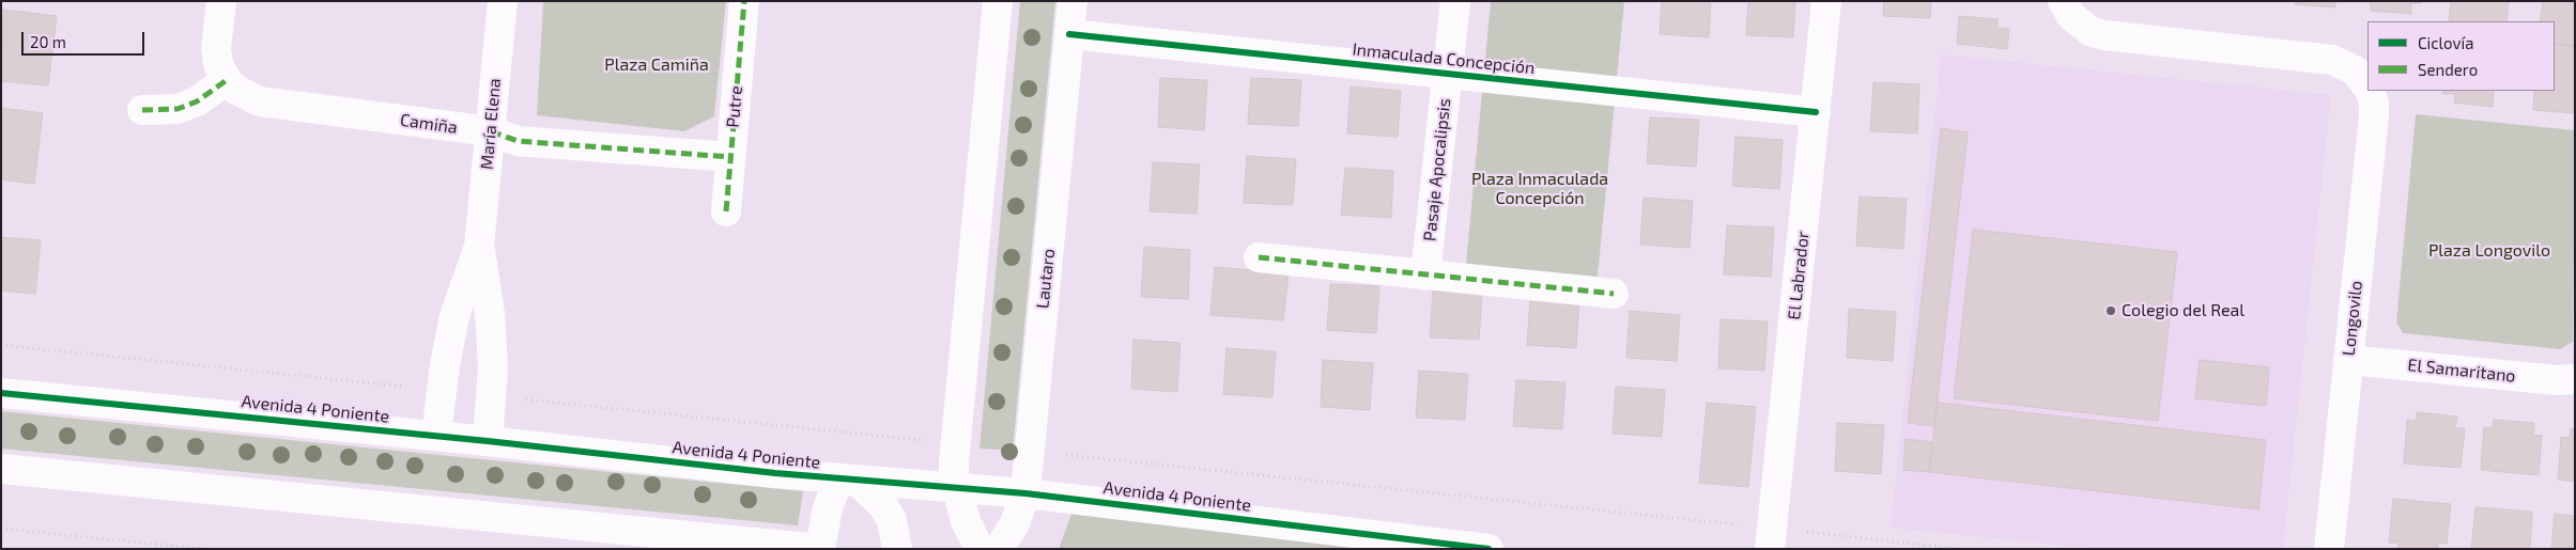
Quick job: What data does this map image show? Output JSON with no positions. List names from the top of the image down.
{
  "streets": {
    "street": [
      "Inmaculada Concepción",
      "Putre",
      "Camiña",
      "María Elena",
      "Pasaje Apocalipsis",
      "El Labrador",
      "Lautaro",
      "Longovilo",
      "El Samaritano",
      "Avenida 4 Poniente"
    ]
  },
  "crossings": [
    ["Inmaculada Concepción", "Pasaje Apocalipsis"],
    ["Inmaculada Concepción", "El Labrador"],
    ["Inmaculada Concepción", "Lautaro"],
    ["Putre", "Camiña"],
    ["Camiña", "María Elena"],
    ["María Elena", "Avenida 4 Poniente"],
    ["Lautaro", "Avenida 4 Poniente"],
    ["Longovilo", "El Samaritano"]
  ],
  "parks": ["Plaza Camiña", "Plaza Inmaculada Concepción", "Plaza Longovilo"],
  "places": ["Colegio del Real"],
  "legend": ["Ciclovía", "Sendero"],
  "scale_bar": "20 m"
}
